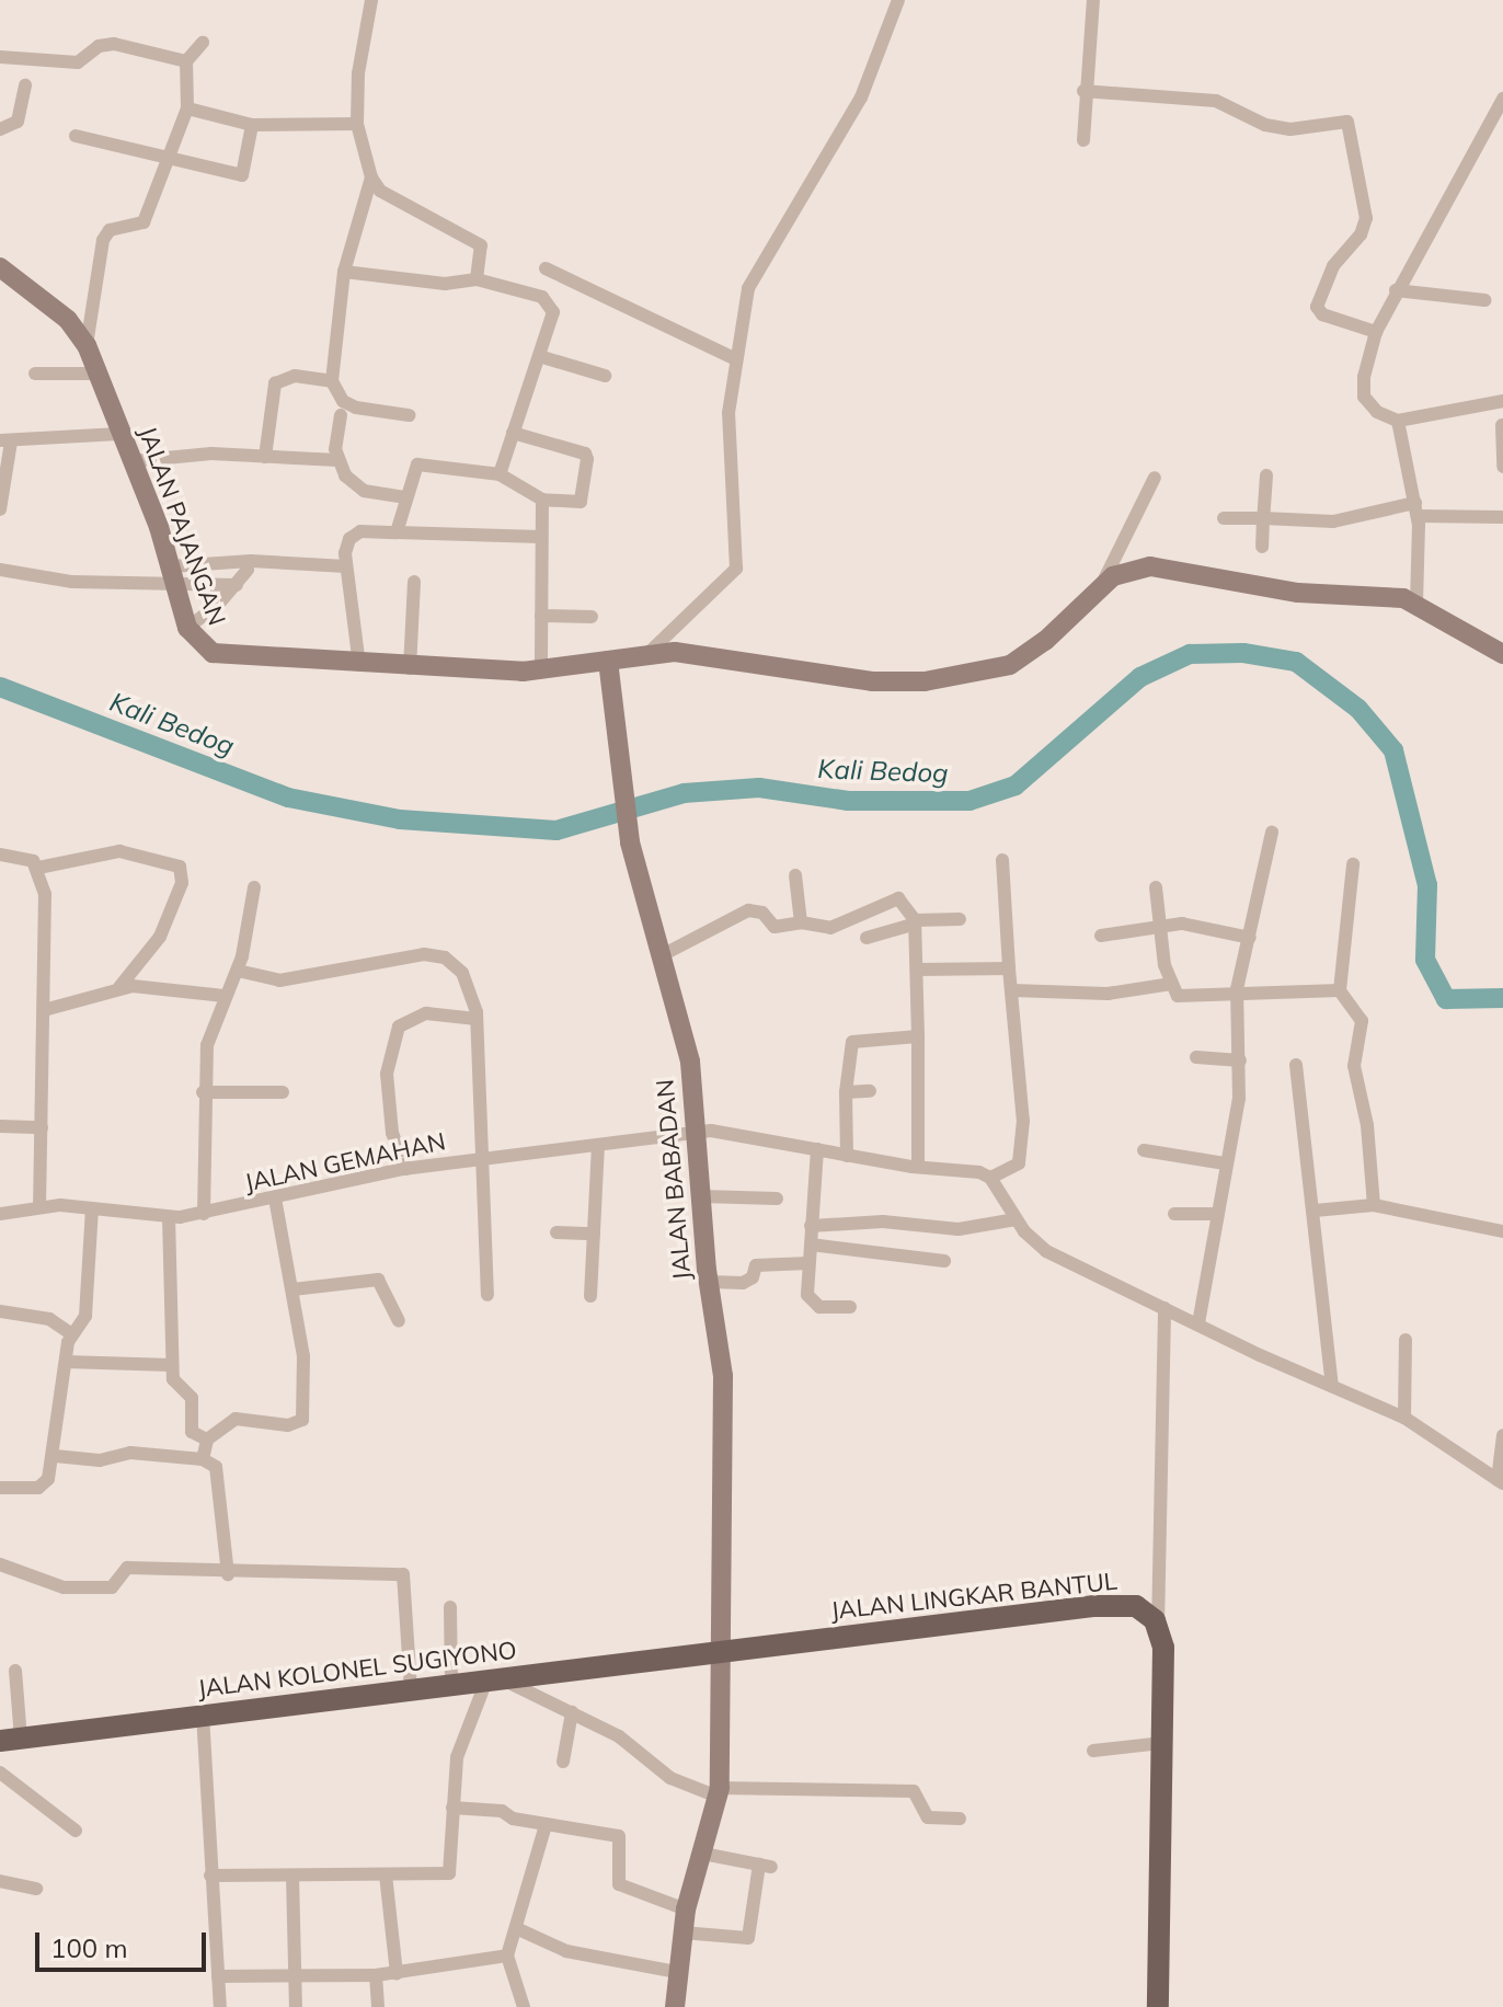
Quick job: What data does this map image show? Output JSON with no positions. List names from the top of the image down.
{
  "streets": {
    "main road": [
      "JALAN PAJANGAN",
      "JALAN BABADAN",
      "JALAN LINGKAR BANTUL",
      "JALAN KOLONEL SUGIYONO"
    ],
    "street": ["JALAN GEMAHAN"]
  },
  "crossings": [
    ["JALAN PAJANGAN", "JALAN BABADAN"],
    ["JALAN GEMAHAN", "JALAN BABADAN"],
    ["JALAN BABADAN", "JALAN LINGKAR BANTUL"],
    ["JALAN BABADAN", "JALAN KOLONEL SUGIYONO"],
    ["JALAN LINGKAR BANTUL", "JALAN KOLONEL SUGIYONO"]
  ],
  "water": ["Kali Bedog"],
  "scale_bar": "100 m"
}
